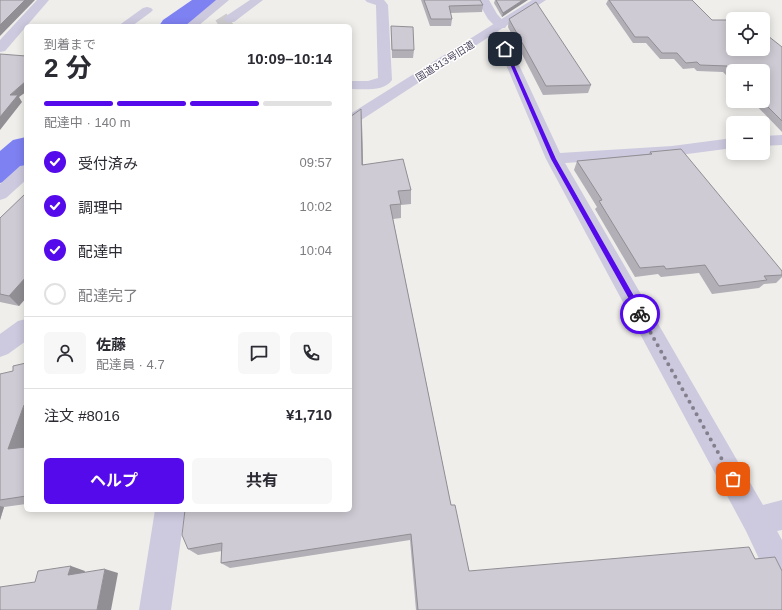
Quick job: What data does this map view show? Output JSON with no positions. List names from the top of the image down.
{
  "streets": {
    "street": ["国道313号旧道"]
  },
  "page": {
    "map_buttons": ["+", "−"],
    "heading": ["2 分", "到着まで", "10:09–10:14"],
    "panel": [
      "佐藤",
      "配達員 · 4.7",
      "注文 #8016",
      "¥1,710"
    ],
    "bar": "配達中 · 140 m",
    "list": [
      ["受付済み", "09:57"],
      ["調理中", "10:02"],
      ["配達中", "10:04"],
      "配達完了"
    ],
    "buttons": ["ヘルプ", "共有"]
  }
}
